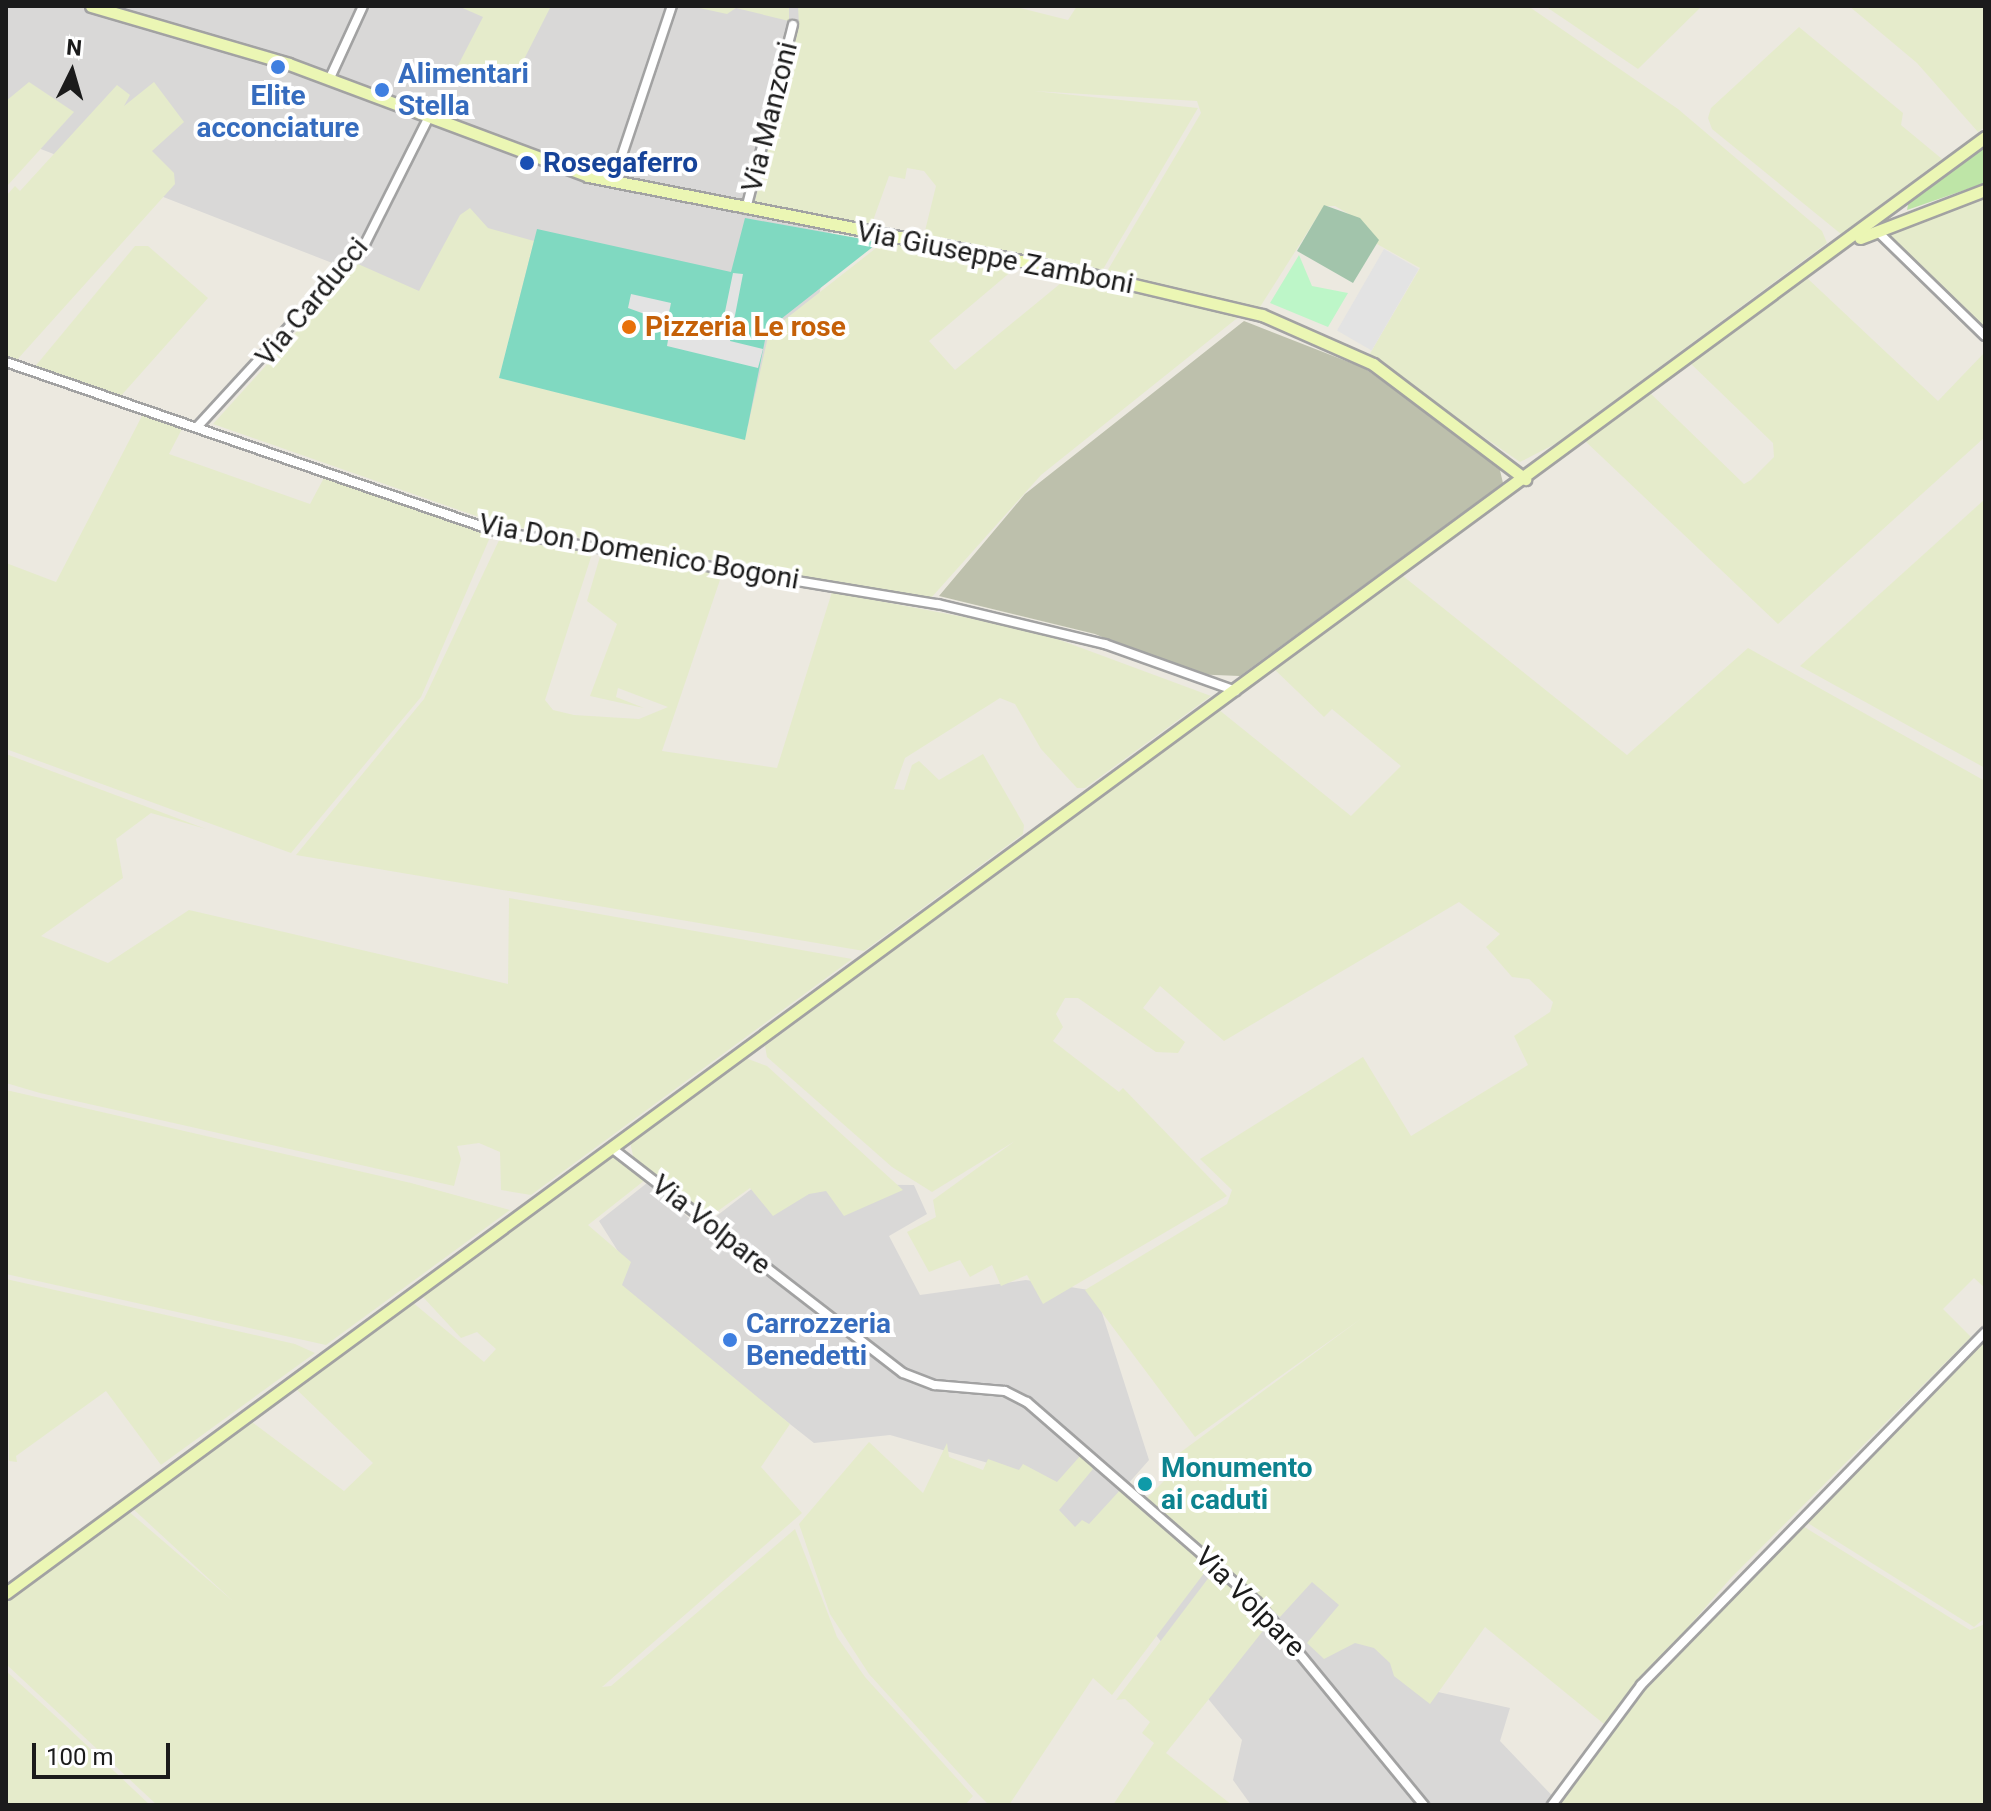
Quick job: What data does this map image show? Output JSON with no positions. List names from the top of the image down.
{
  "streets": {
    "main road": ["Via Giuseppe Zamboni"],
    "street": [
      "Via Manzoni",
      "Via Carducci",
      "Via Don Domenico Bogoni",
      "Via Volpare"
    ]
  },
  "crossings": [
    ["Via Manzoni", "Via Giuseppe Zamboni"],
    ["Via Giuseppe Zamboni", "Via Carducci"],
    ["Via Carducci", "Via Don Domenico Bogoni"]
  ],
  "places": [
    "Elite acconciature",
    "Alimentari Stella",
    "Rosegaferro",
    "Pizzeria Le rose",
    "Carrozzeria Benedetti",
    "Monumento ai caduti"
  ],
  "scale_bar": "100 m",
  "north": "top"
}
